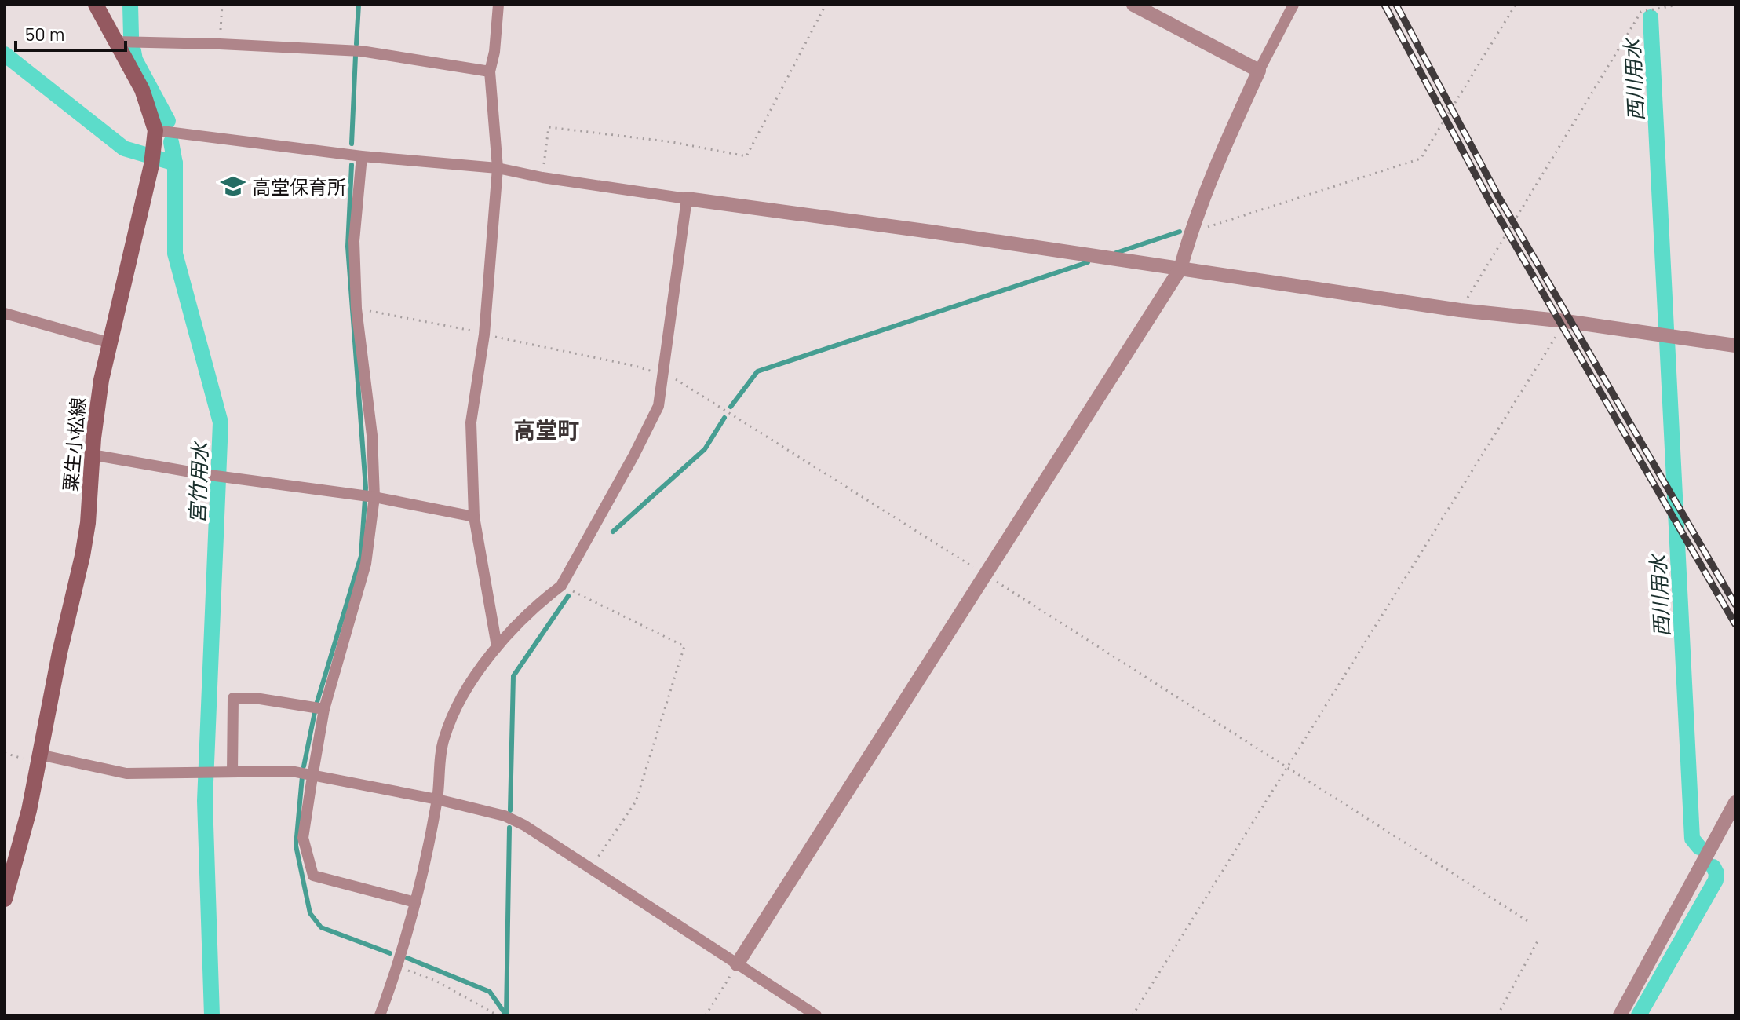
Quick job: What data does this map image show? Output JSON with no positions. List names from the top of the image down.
{
  "streets": {
    "main road": ["粟生小松線"]
  },
  "districts": ["高堂町"],
  "water": ["西川用水", "宮竹用水"],
  "places": {
    "school or university": ["高堂保育所"]
  },
  "scale_bar": "50 m"
}
